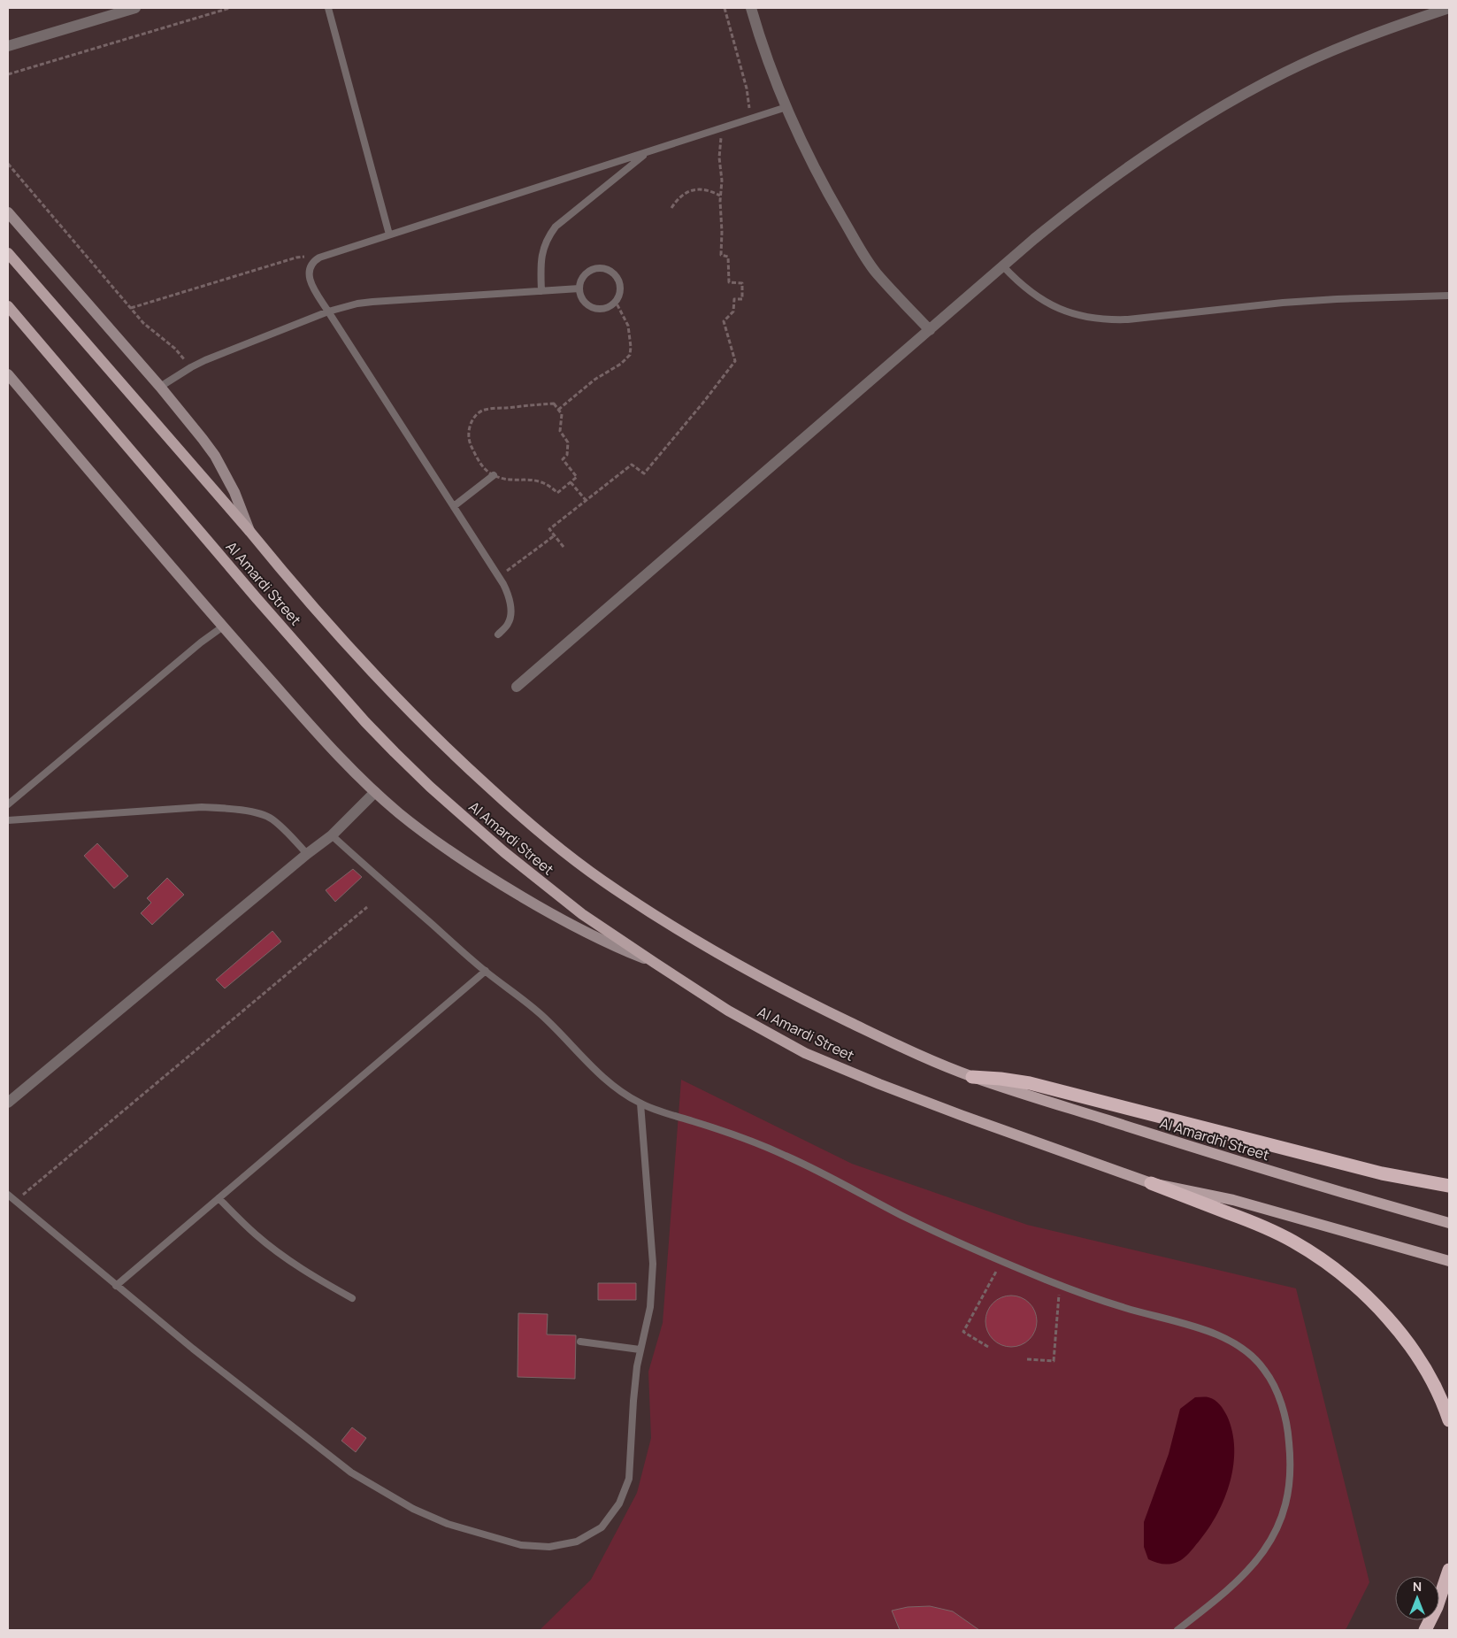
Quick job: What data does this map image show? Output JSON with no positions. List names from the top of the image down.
{
  "streets": {
    "main road": ["Al Amardi Street", "Al Amardhi Street"]
  },
  "crossings": [
    ["Al Amardi Street", "Al Amardhi Street"]
  ],
  "north": "top"
}
